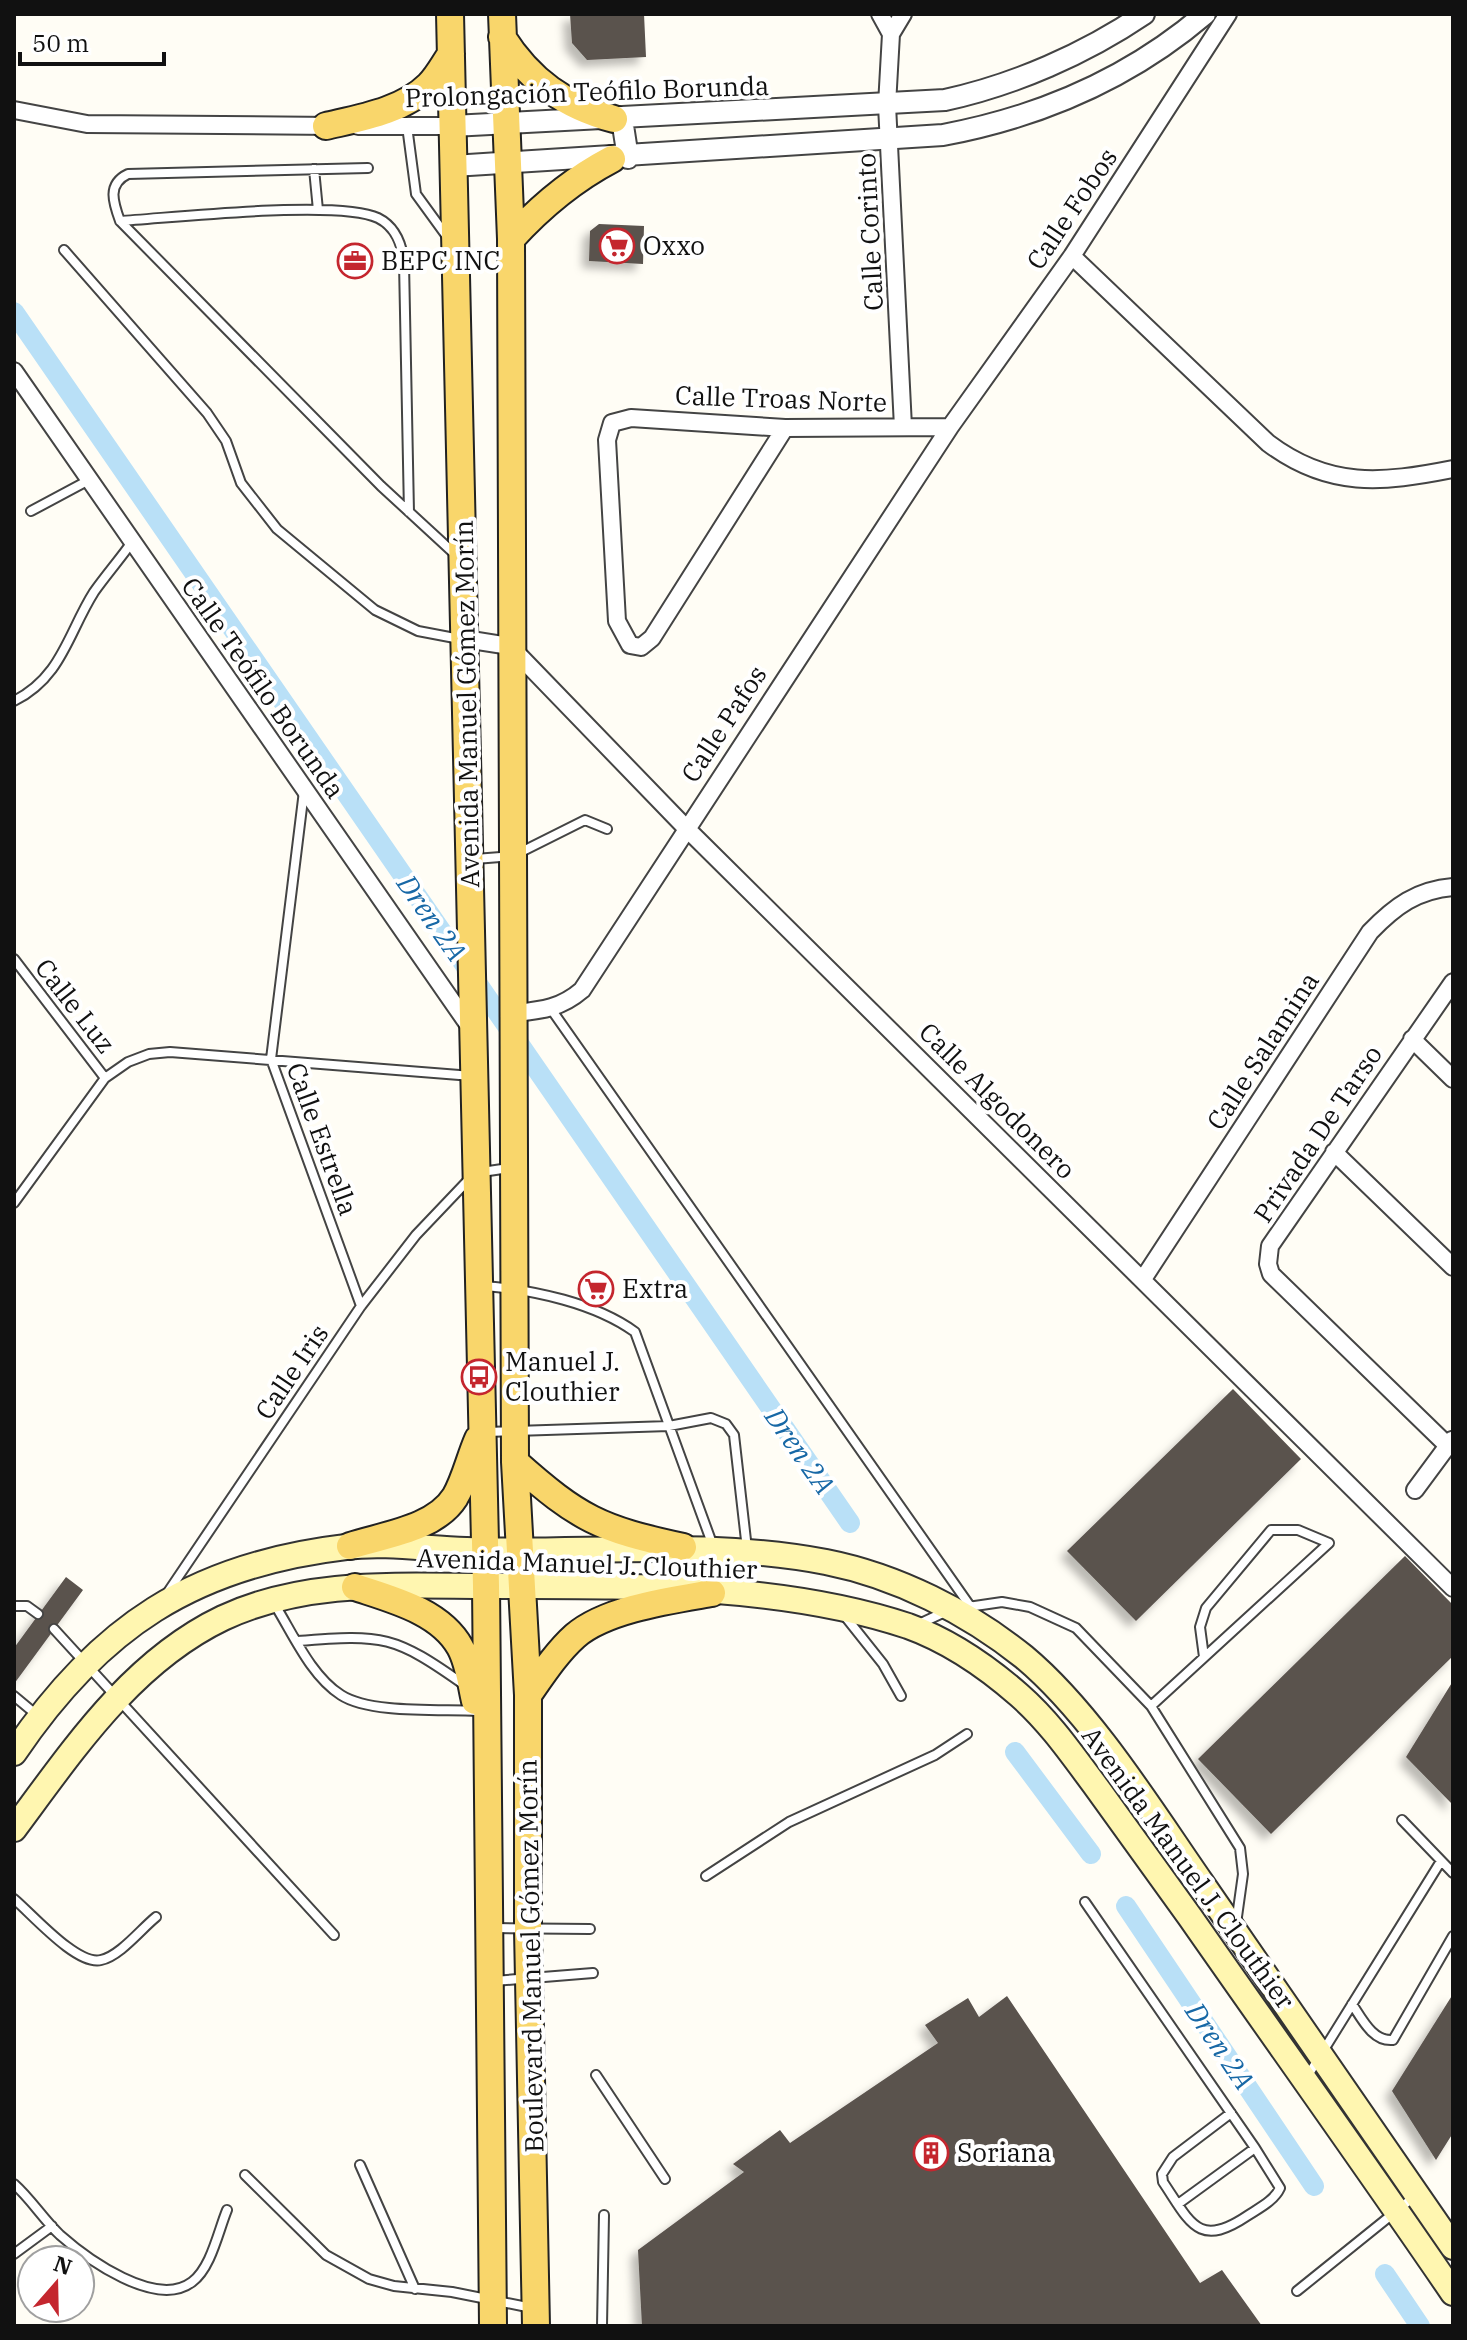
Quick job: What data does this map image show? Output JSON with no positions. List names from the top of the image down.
{
  "streets": {
    "main road": ["Avenida Manuel Gómez Morín", "Avenida Manuel J. Clouthier", "Boulevard Manuel Gómez Morín"],
    "street": [
      "Prolongación Teófilo Borunda",
      "Calle Fobos",
      "Calle Corinto",
      "Calle Troas Norte",
      "Calle Teófilo Borunda",
      "Calle Pafos",
      "Calle Salamina",
      "Calle Algodonero",
      "Privada De Tarso"
    ],
    "lane": ["Calle Luz", "Calle Estrella", "Calle Iris"]
  },
  "crossings": [
    ["Prolongación Teófilo Borunda", "Calle Corinto"],
    ["Prolongación Teófilo Borunda", "Avenida Manuel Gómez Morín"],
    ["Calle Fobos", "Calle Troas Norte"],
    ["Calle Fobos", "Calle Pafos"],
    ["Calle Corinto", "Calle Troas Norte"],
    ["Calle Troas Norte", "Calle Pafos"],
    ["Calle Teófilo Borunda", "Avenida Manuel Gómez Morín"],
    ["Calle Teófilo Borunda", "Calle Estrella"],
    ["Avenida Manuel Gómez Morín", "Calle Pafos"],
    ["Avenida Manuel Gómez Morín", "Calle Algodonero"],
    ["Avenida Manuel Gómez Morín", "Calle Iris"],
    ["Avenida Manuel Gómez Morín", "Avenida Manuel J. Clouthier"],
    ["Avenida Manuel Gómez Morín", "Boulevard Manuel Gómez Morín"],
    ["Calle Pafos", "Calle Algodonero"],
    ["Calle Salamina", "Calle Algodonero"],
    ["Calle Estrella", "Calle Iris"],
    ["Calle Iris", "Avenida Manuel J. Clouthier"],
    ["Avenida Manuel J. Clouthier", "Boulevard Manuel Gómez Morín"]
  ],
  "water": ["Dren 2A"],
  "places": {
    "supermarket": ["Oxxo", "Extra"],
    "office": ["BEPC INC"],
    "bus stop": ["Manuel J. Clouthier"],
    "building": ["Soriana"]
  },
  "scale_bar": "50 m",
  "north": "top"
}
